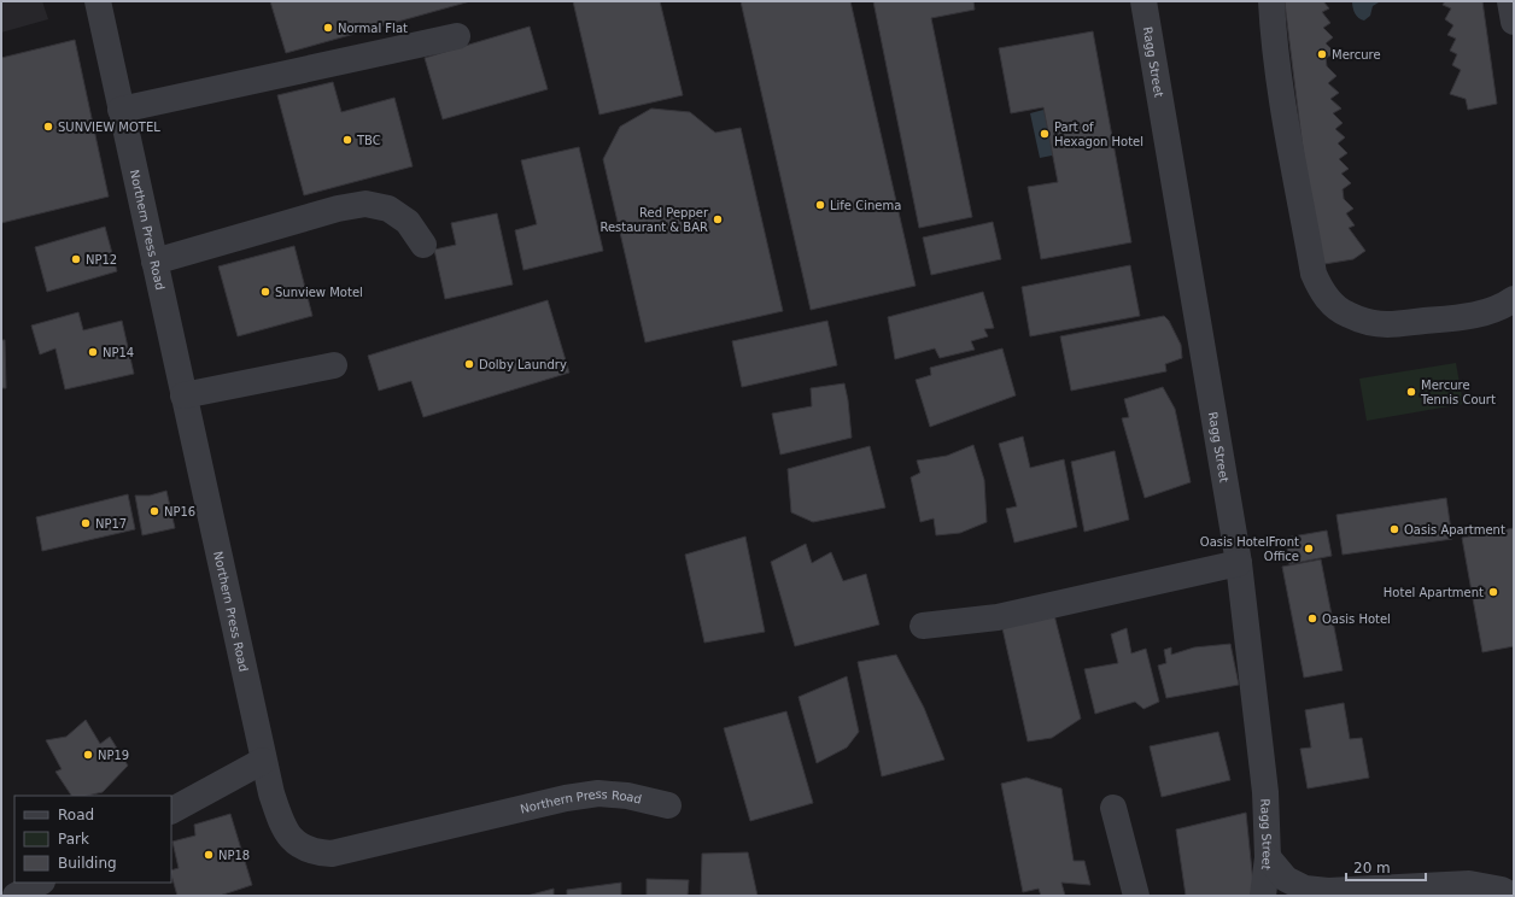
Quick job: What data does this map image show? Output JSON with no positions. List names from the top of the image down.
{
  "streets": {
    "street": ["Ragg Street", "Northern Press Road"]
  },
  "places": [
    "Normal Flat",
    "Mercure",
    "SUNVIEW MOTEL",
    "Part of Hexagon Hotel",
    "TBC",
    "Life Cinema",
    "Red Pepper Restaurant & BAR",
    "NP12",
    "Sunview Motel",
    "NP14",
    "Dolby Laundry",
    "Mercure Tennis Court",
    "NP16",
    "NP17",
    "Oasis Apartment",
    "Oasis HotelFront Office",
    "Hotel Apartment",
    "Oasis Hotel",
    "NP19",
    "NP18"
  ],
  "legend": ["Road", "Park", "Building"],
  "scale_bar": "20 m"
}
